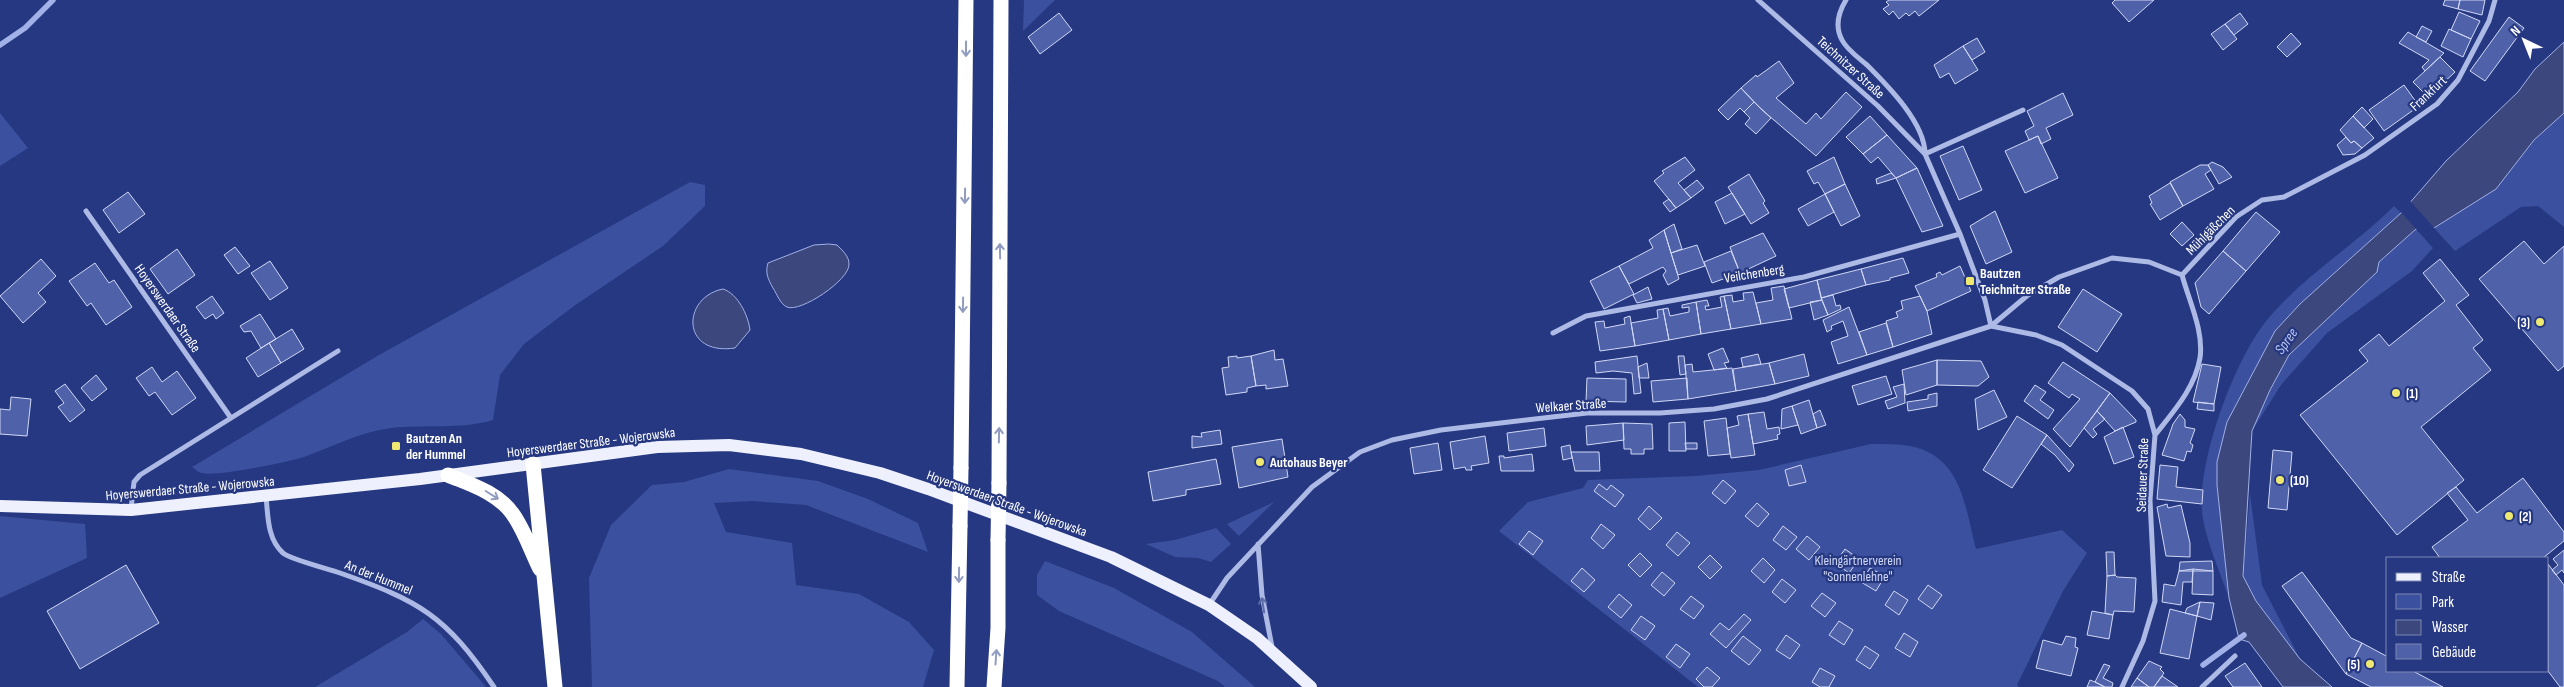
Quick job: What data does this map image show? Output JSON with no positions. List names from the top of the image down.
{
  "streets": {
    "main road": ["Hoyerswerdaer Straße - Wojerowska"],
    "street": [
      "Teichnitzer Straße",
      "Frankfurt",
      "Mühlgäßchen",
      "Veilchenberg",
      "Hoyerswerdaer Straße",
      "Welkaer Straße",
      "Seidauer Straße",
      "An der Hummel"
    ]
  },
  "crossings": [
    ["Teichnitzer Straße", "Veilchenberg"],
    ["Teichnitzer Straße", "Welkaer Straße"],
    ["Teichnitzer Straße", "Seidauer Straße"],
    ["Frankfurt", "Mühlgäßchen"],
    ["Welkaer Straße", "Hoyerswerdaer Straße - Wojerowska"],
    ["Welkaer Straße", "Seidauer Straße"],
    ["Hoyerswerdaer Straße - Wojerowska", "An der Hummel"]
  ],
  "water": ["Spree"],
  "parks": ["Kleingärtnerverein \"Sonnenlehne\""],
  "places": {
    "transit": ["Bautzen Teichnitzer Straße", "Bautzen An der Hummel"],
    "other": [
      "(3)",
      "(1)",
      "Autohaus Beyer",
      "(10)",
      "(2)",
      "(5)"
    ]
  },
  "legend": [
    "Straße",
    "Park",
    "Wasser",
    "Gebäude"
  ],
  "north": "top left"
}
